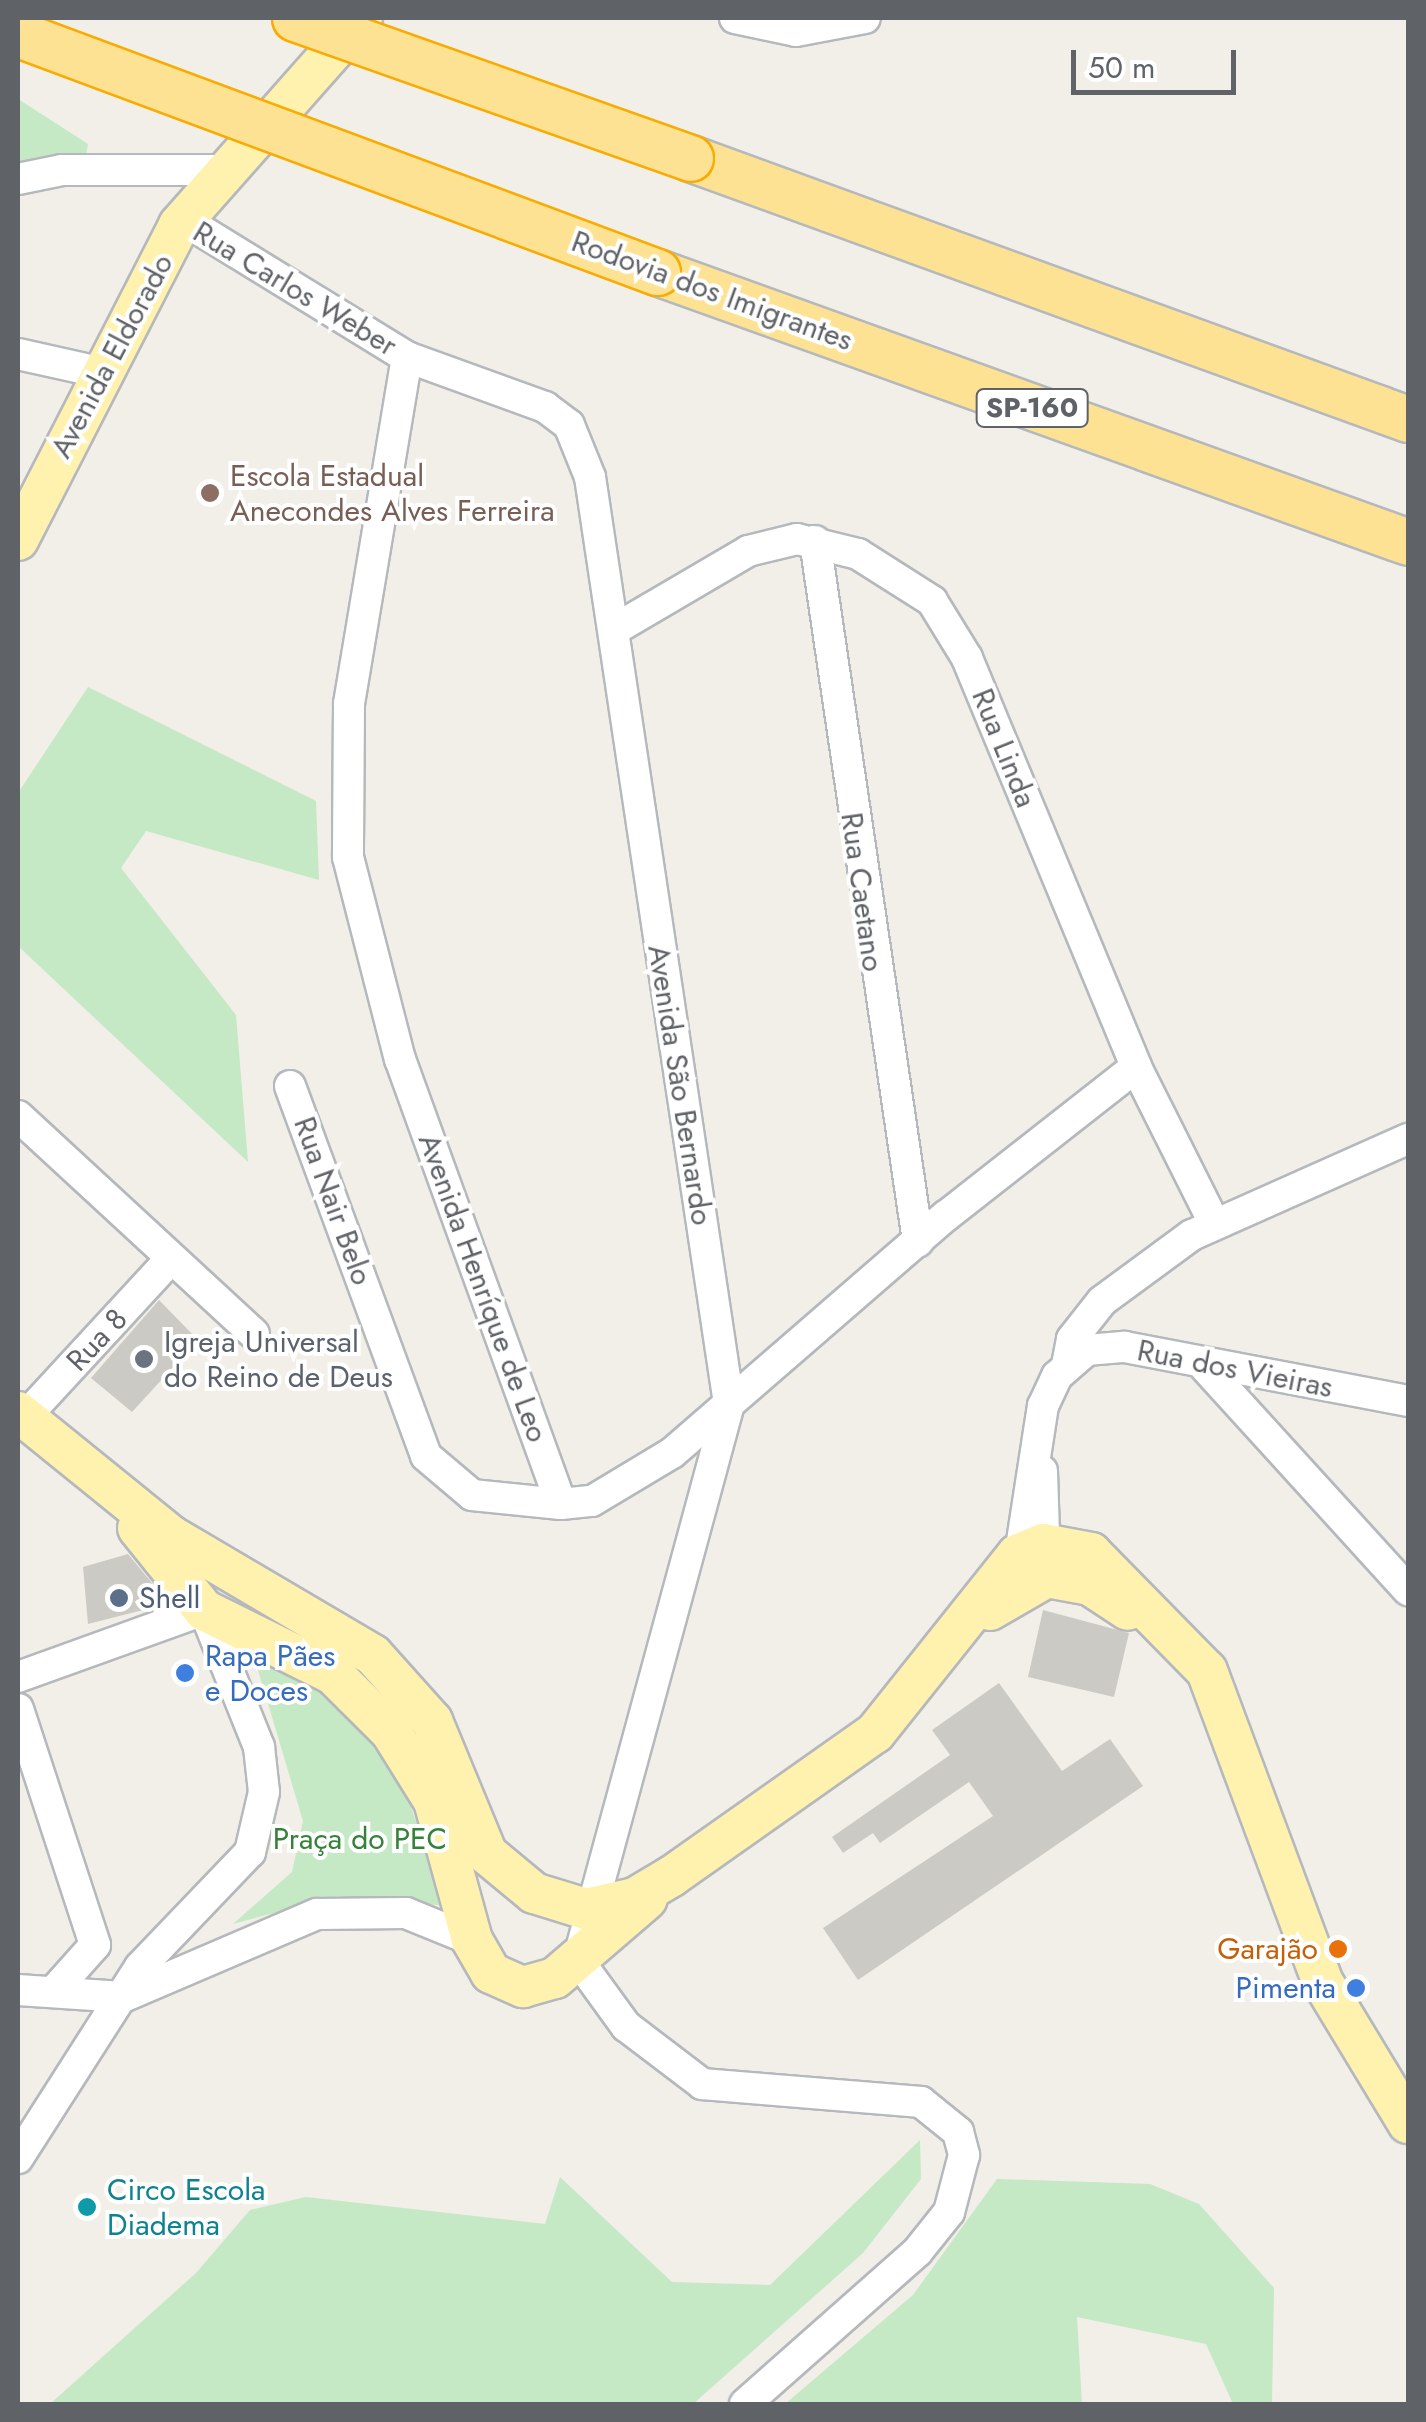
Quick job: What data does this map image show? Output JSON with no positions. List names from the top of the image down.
{
  "streets": {
    "highway": ["Rodovia dos Imigrantes", "SP-160"],
    "main road": ["Avenida Eldorado"],
    "street": [
      "Rua Carlos Weber",
      "Rua Linda",
      "Rua Caetano",
      "Avenida São Bernardo",
      "Rua Nair Belo",
      "Avenida Henríque de Leo",
      "Rua 8",
      "Rua dos Vieiras"
    ]
  },
  "crossings": [
    ["Rua Carlos Weber", "Avenida Eldorado"],
    ["Rua Carlos Weber", "Avenida São Bernardo"],
    ["Rua Carlos Weber", "Avenida Henríque de Leo"],
    ["Rua Linda", "Rua Caetano"],
    ["Rua Linda", "Avenida São Bernardo"],
    ["Avenida São Bernardo", "Avenida Henríque de Leo"],
    ["Rua Nair Belo", "Avenida Henríque de Leo"]
  ],
  "parks": ["Praça do PEC"],
  "places": [
    "Escola Estadual Anecondes Alves Ferreira",
    "Igreja Universal do Reino de Deus",
    "Shell",
    "Rapa Pães e Doces",
    "Garajão",
    "Pimenta",
    "Circo Escola Diadema"
  ],
  "scale_bar": "50 m"
}
